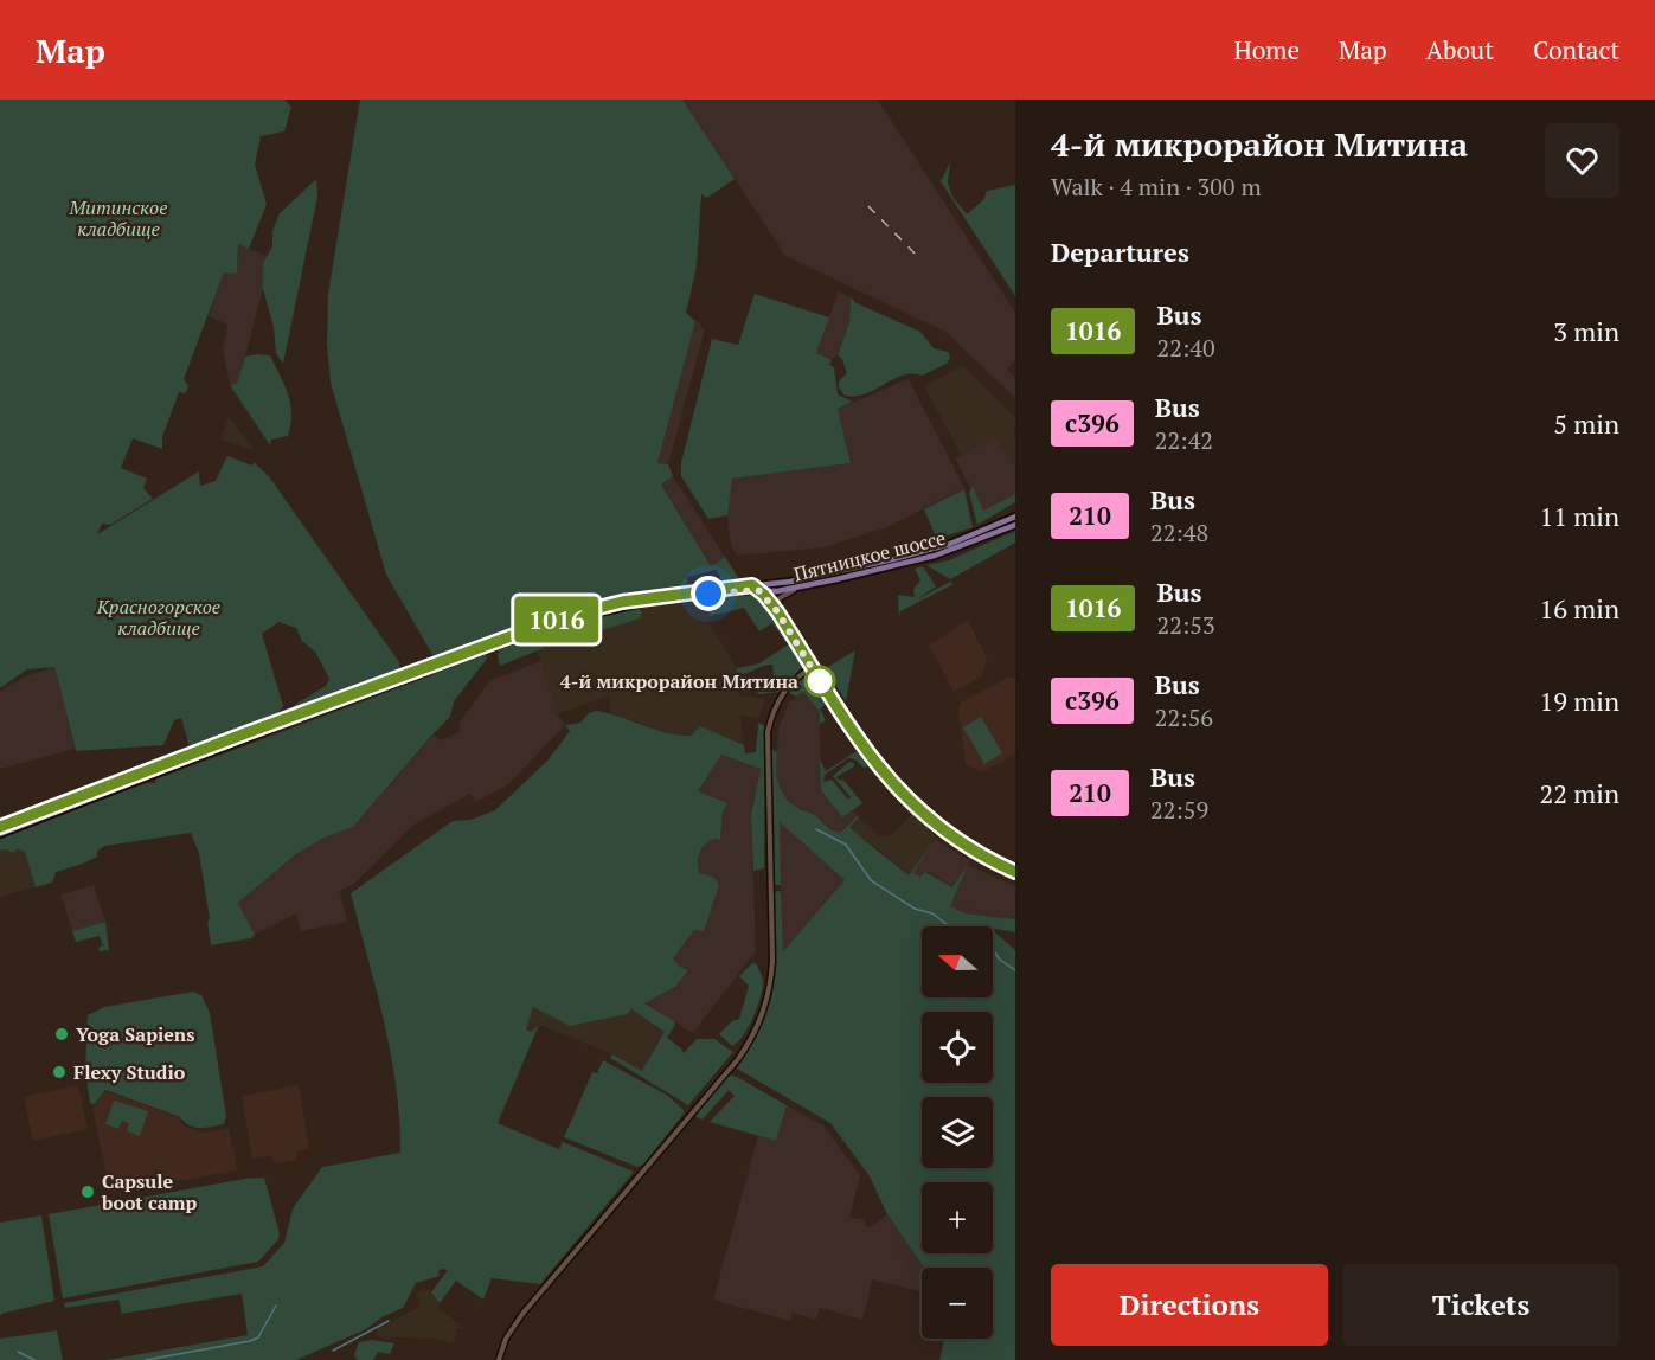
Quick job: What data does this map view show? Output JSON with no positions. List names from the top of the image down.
{
  "streets": {
    "main road": ["Пятницкое шоссе"]
  },
  "parks": ["Митинское кладбище", "Красногорское кладбище"],
  "places": [
    "4-й микрорайон Митина",
    "Yoga Sapiens",
    "Flexy Studio",
    "Capsule boot camp"
  ],
  "lines": ["bus line 1016"],
  "north": "left",
  "page": {
    "header": "Map",
    "nav": [
      "Home",
      "Map",
      "About",
      "Contact"
    ],
    "on_map": "1016",
    "heading": [
      ["4-й микрорайон Митина", "Walk · 4 min · 300 m"],
      "Departures"
    ],
    "list": [
      {
        "mark": "1016",
        "name": "Bus",
        "note": "22:40",
        "value": "3 min"
      },
      {
        "mark": "с396",
        "name": "Bus",
        "note": "22:42",
        "value": "5 min"
      },
      {
        "mark": "210",
        "name": "Bus",
        "note": "22:48",
        "value": "11 min"
      },
      {
        "mark": "1016",
        "name": "Bus",
        "note": "22:53",
        "value": "16 min"
      },
      {
        "mark": "с396",
        "name": "Bus",
        "note": "22:56",
        "value": "19 min"
      },
      {
        "mark": "210",
        "name": "Bus",
        "note": "22:59",
        "value": "22 min"
      }
    ],
    "map_buttons": ["+", "−"],
    "buttons": ["Directions", "Tickets"]
  }
}
